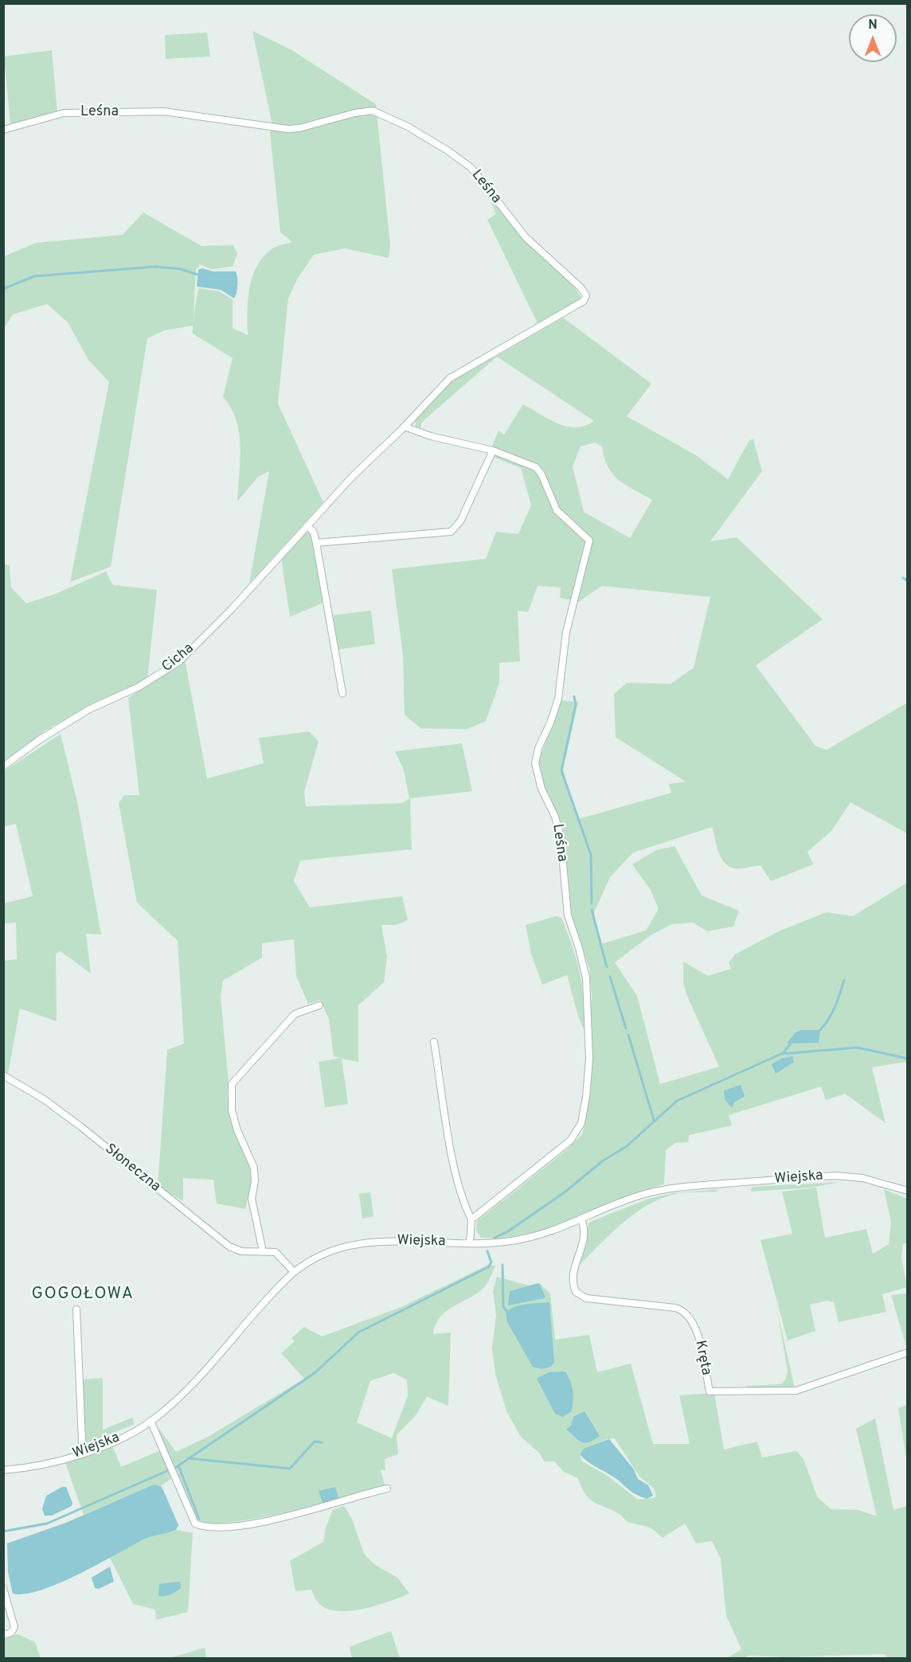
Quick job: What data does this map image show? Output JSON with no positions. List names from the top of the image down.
{
  "streets": {
    "street": [
      "Leśna",
      "Cicha",
      "Słoneczna",
      "Wiejska",
      "Kręta"
    ]
  },
  "crossings": [
    ["Leśna", "Cicha"],
    ["Słoneczna", "Wiejska"],
    ["Wiejska", "Kręta"]
  ],
  "districts": ["GOGOŁOWA"],
  "north": "top"
}
